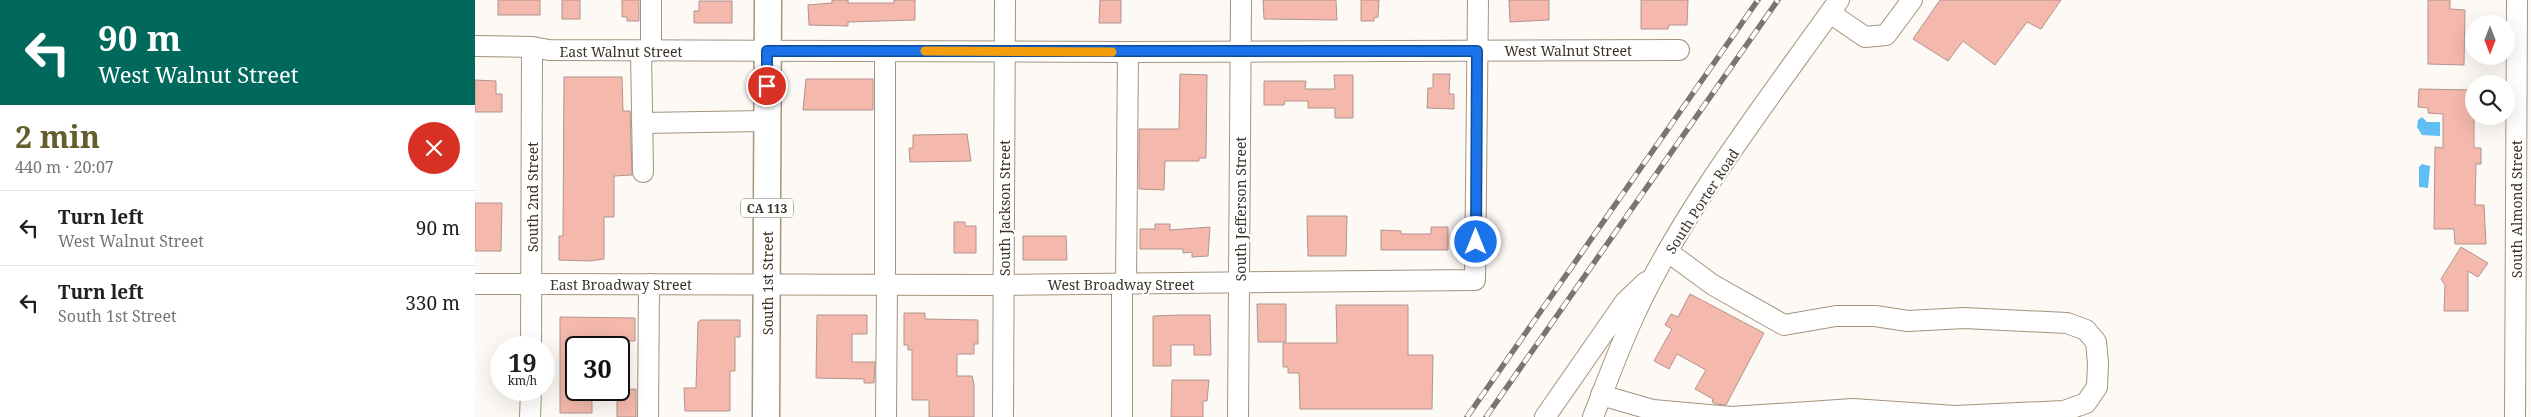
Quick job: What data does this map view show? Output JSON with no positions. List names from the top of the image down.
{
  "streets": {
    "main road": ["CA 113", "South 1st Street"],
    "street": [
      "West Walnut Street",
      "East Walnut Street",
      "South 2nd Street",
      "South Porter Road",
      "South Jackson Street",
      "South Jefferson Street",
      "South Almond Street",
      "East Broadway Street",
      "West Broadway Street"
    ]
  },
  "crossings": [
    ["West Walnut Street", "East Walnut Street"],
    ["West Walnut Street", "South Jackson Street"],
    ["West Walnut Street", "South Jefferson Street"],
    ["West Walnut Street", "South 1st Street"],
    ["West Walnut Street", "West Broadway Street"],
    ["East Walnut Street", "South 2nd Street"],
    ["East Walnut Street", "South 1st Street"],
    ["South 2nd Street", "East Broadway Street"],
    ["South Jackson Street", "West Broadway Street"],
    ["South Jefferson Street", "West Broadway Street"],
    ["South 1st Street", "East Broadway Street"],
    ["South 1st Street", "West Broadway Street"],
    ["East Broadway Street", "West Broadway Street"]
  ],
  "north": "bottom",
  "page": {
    "turn": ["90 m", "West Walnut Street"],
    "heading": ["2 min", "440 m · 20:07"],
    "list": [
      {
        "name": "Turn left",
        "note": "West Walnut Street",
        "value": "90 m"
      },
      {
        "name": "Turn left",
        "note": "South 1st Street",
        "value": "330 m"
      }
    ],
    "speed": "19 km/h",
    "limit": "30"
  }
}
